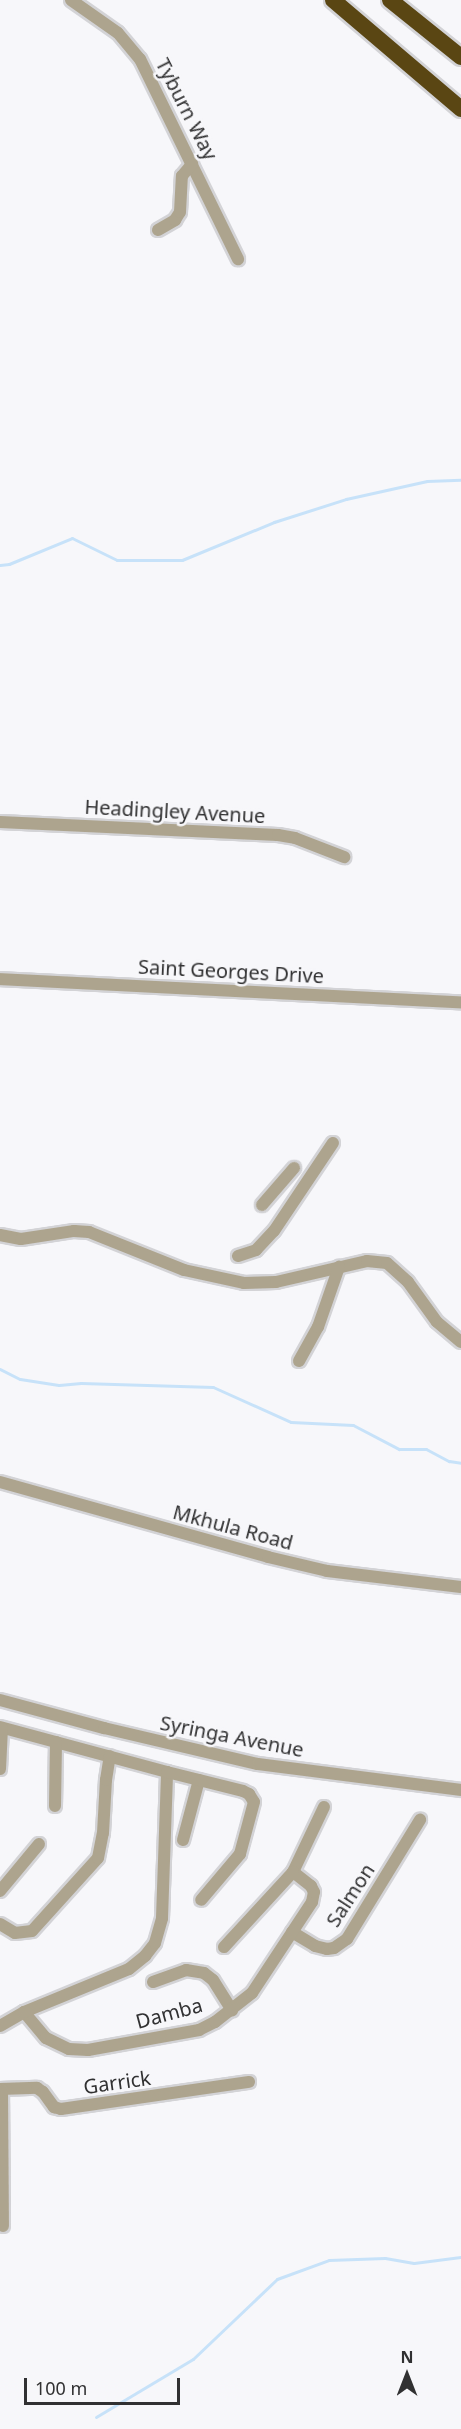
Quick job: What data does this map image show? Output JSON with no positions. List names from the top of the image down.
{
  "streets": {
    "street": [
      "Tyburn Way",
      "Headingley Avenue",
      "Saint Georges Drive",
      "Mkhula Road",
      "Syringa Avenue",
      "Salmon",
      "Damba",
      "Garrick"
    ]
  },
  "crossings": [
    ["Salmon", "Damba"]
  ],
  "scale_bar": "100 m",
  "north": "top"
}
